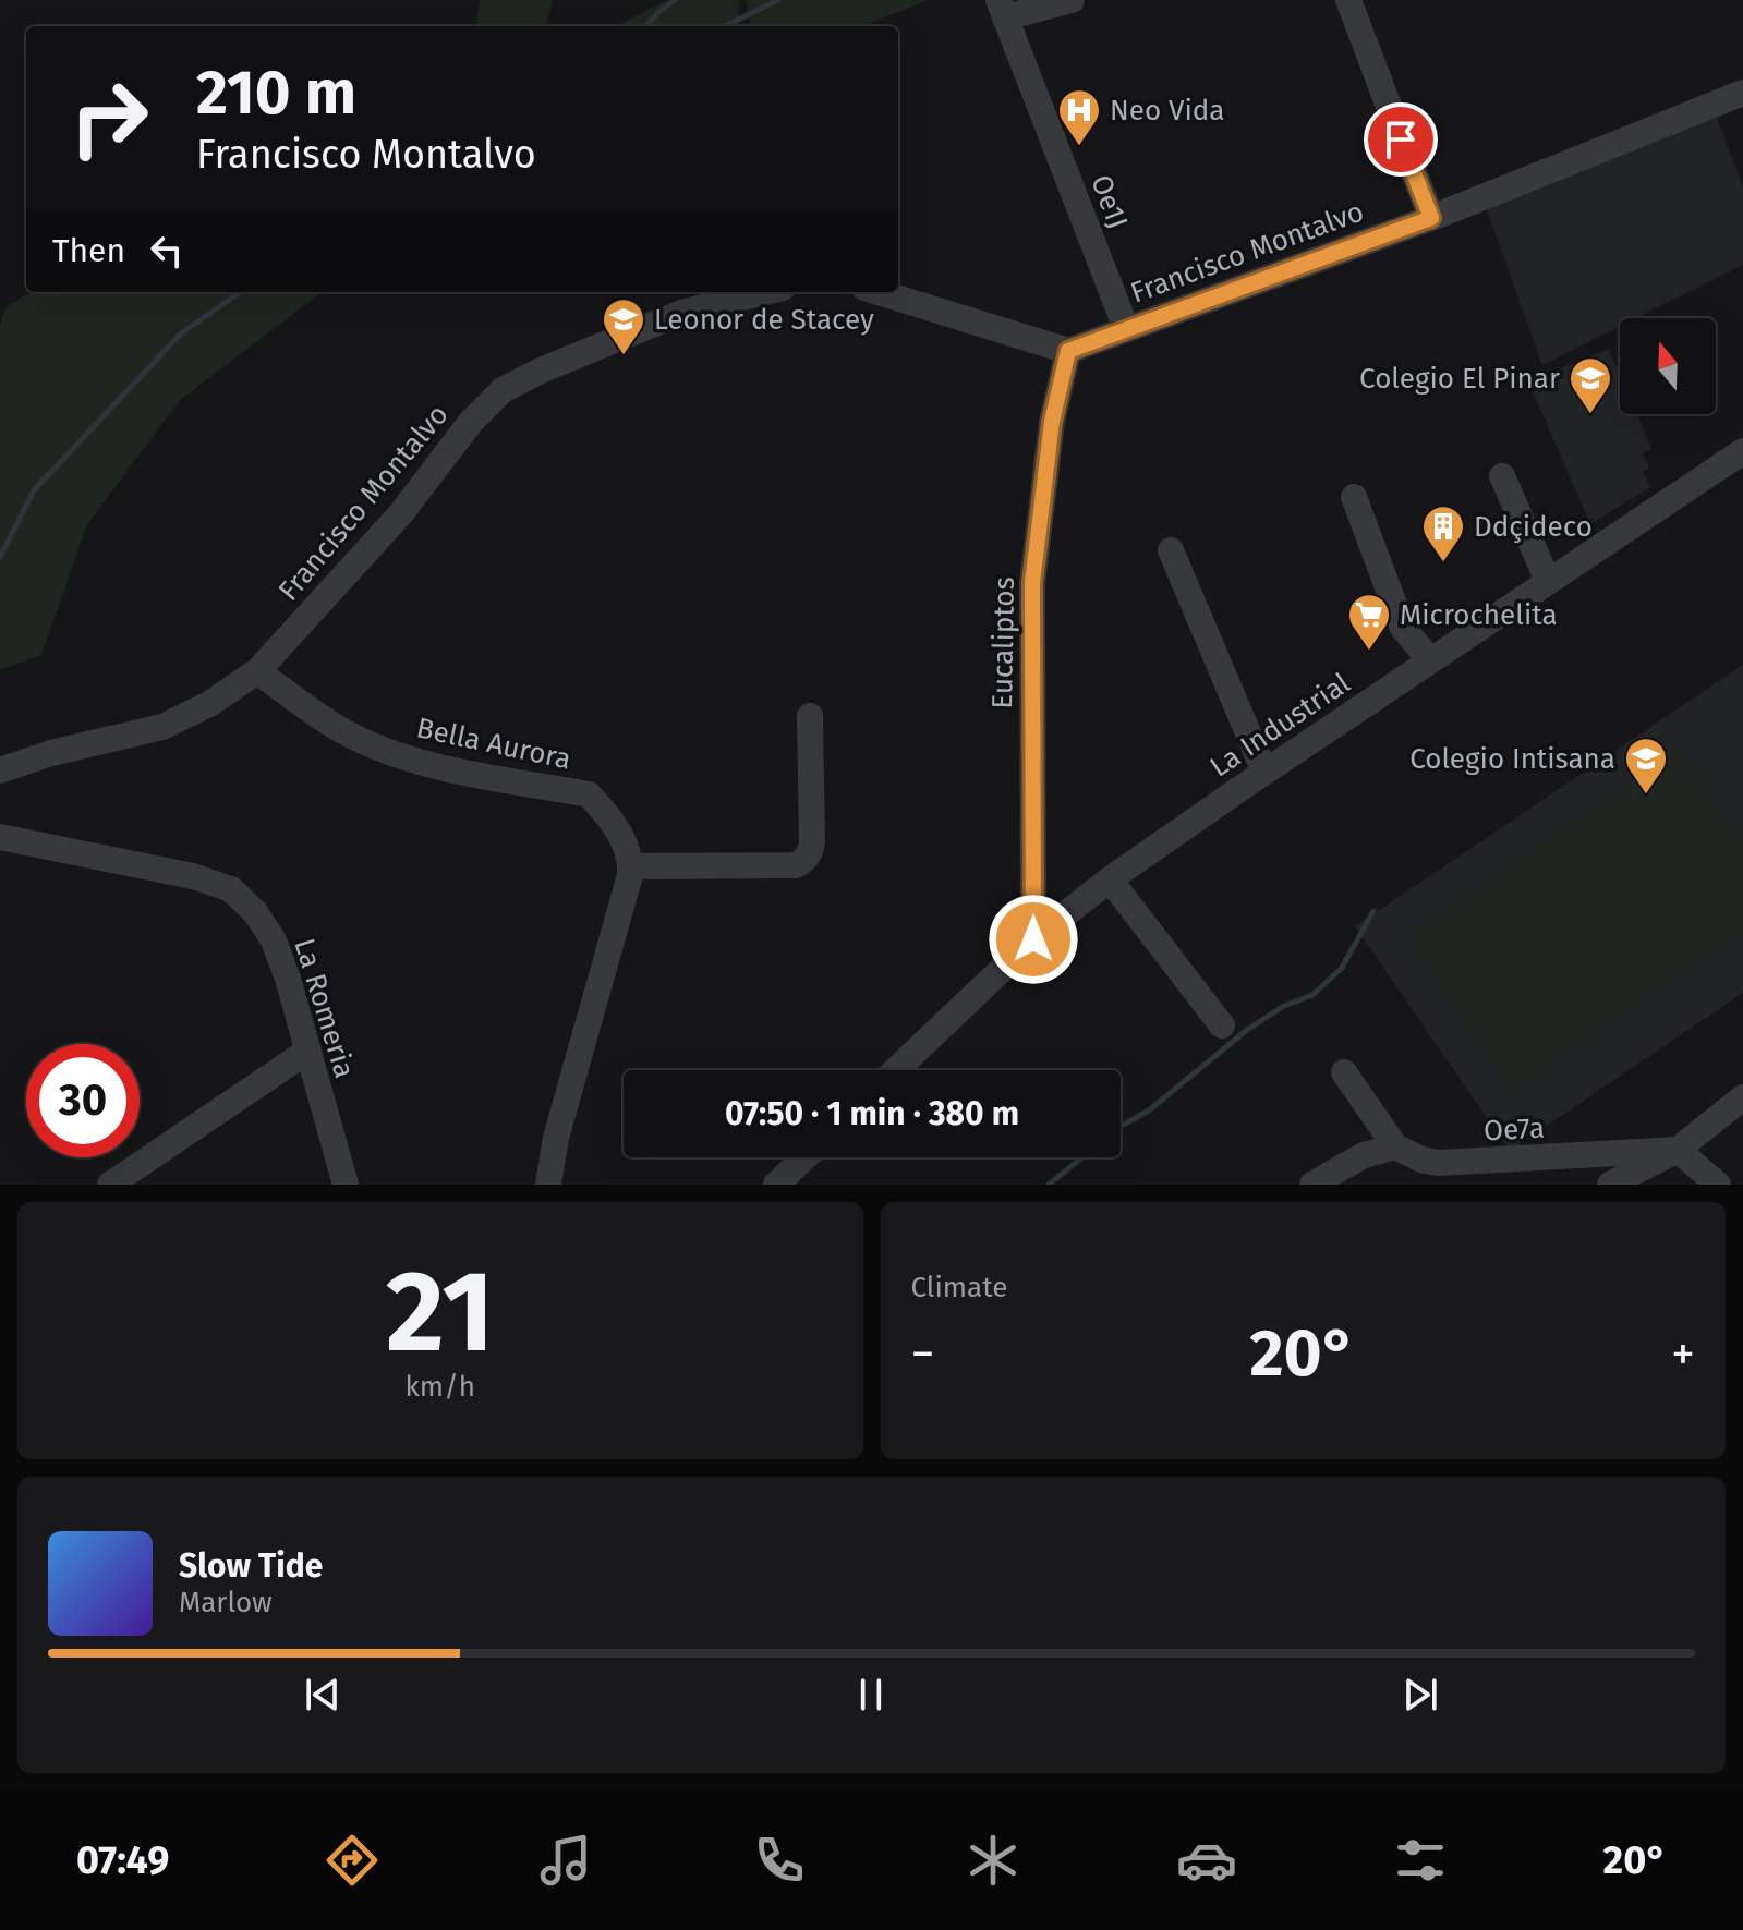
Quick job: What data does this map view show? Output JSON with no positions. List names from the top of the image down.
{
  "streets": {
    "street": [
      "Oe1J",
      "Francisco Montalvo",
      "Eucaliptos",
      "La Industrial",
      "Bella Aurora",
      "La Romeria",
      "Oe7a"
    ]
  },
  "crossings": [
    ["Oe1J", "Francisco Montalvo"],
    ["Francisco Montalvo", "Eucaliptos"],
    ["Francisco Montalvo", "Bella Aurora"],
    ["Eucaliptos", "La Industrial"]
  ],
  "places": {
    "hospital": ["Neo Vida"],
    "school or university": ["Leonor de Stacey", "Colegio El Pinar", "Colegio Intisana"],
    "building": ["Ddçideco"],
    "supermarket": ["Microchelita"]
  },
  "north": "top",
  "page": {
    "turn": ["210 m", "Francisco Montalvo"],
    "then": "Then",
    "limit": "30",
    "trip": "07:50 · 1 min · 380 m",
    "tile": [
      ["21", "km/h"],
      "Climate"
    ],
    "heat": ["−", "20°", "+"],
    "song": ["Slow Tide", "Marlow"],
    "tabs": ["07:49", "20°"]
  }
}
